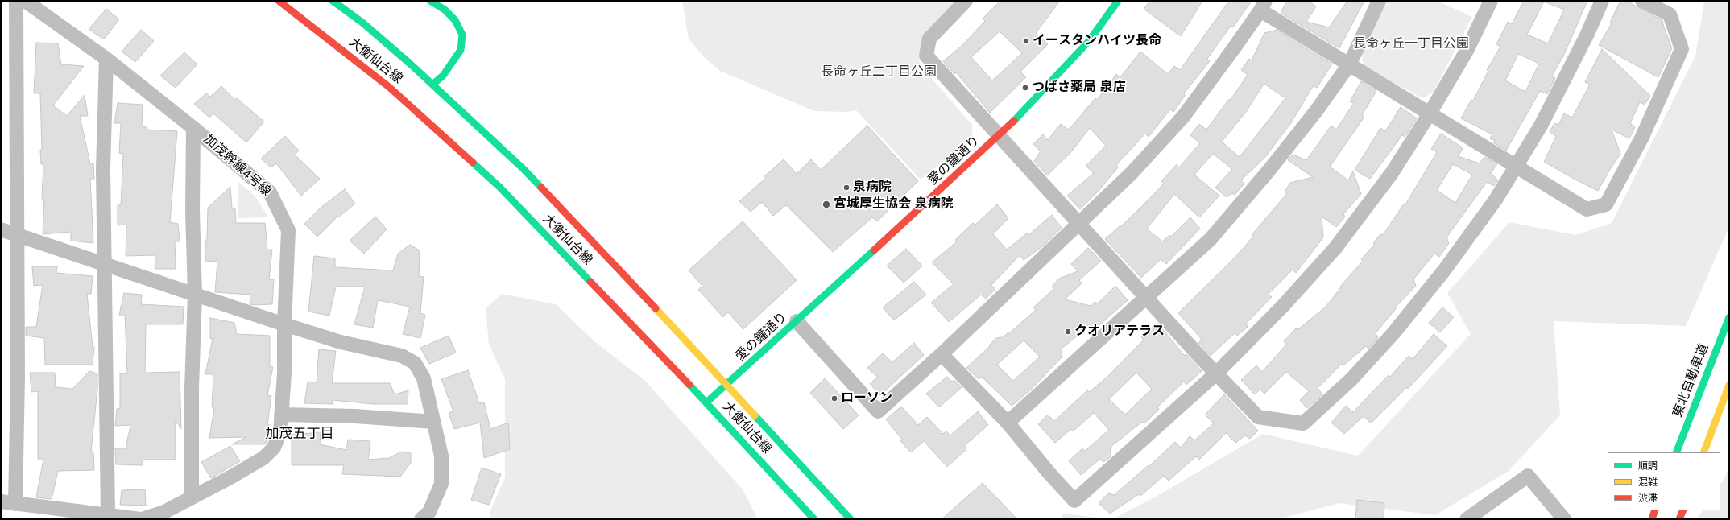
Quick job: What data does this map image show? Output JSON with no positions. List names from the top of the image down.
{
  "streets": {
    "main road": ["大衡仙台線", "愛の鐘通り", "東北自動車道"],
    "street": ["加茂幹線４号線"]
  },
  "crossings": [
    ["大衡仙台線", "愛の鐘通り"]
  ],
  "districts": ["加茂五丁目"],
  "parks": ["長命ヶ丘一丁目公園", "長命ヶ丘二丁目公園"],
  "places": [
    "イースタンハイツ長命",
    "つばさ薬局 泉店",
    "泉病院",
    "宮城厚生協会 泉病院",
    "クオリアテラス",
    "ローソン"
  ],
  "legend": ["順調", "混雑", "渋滞"]
}
